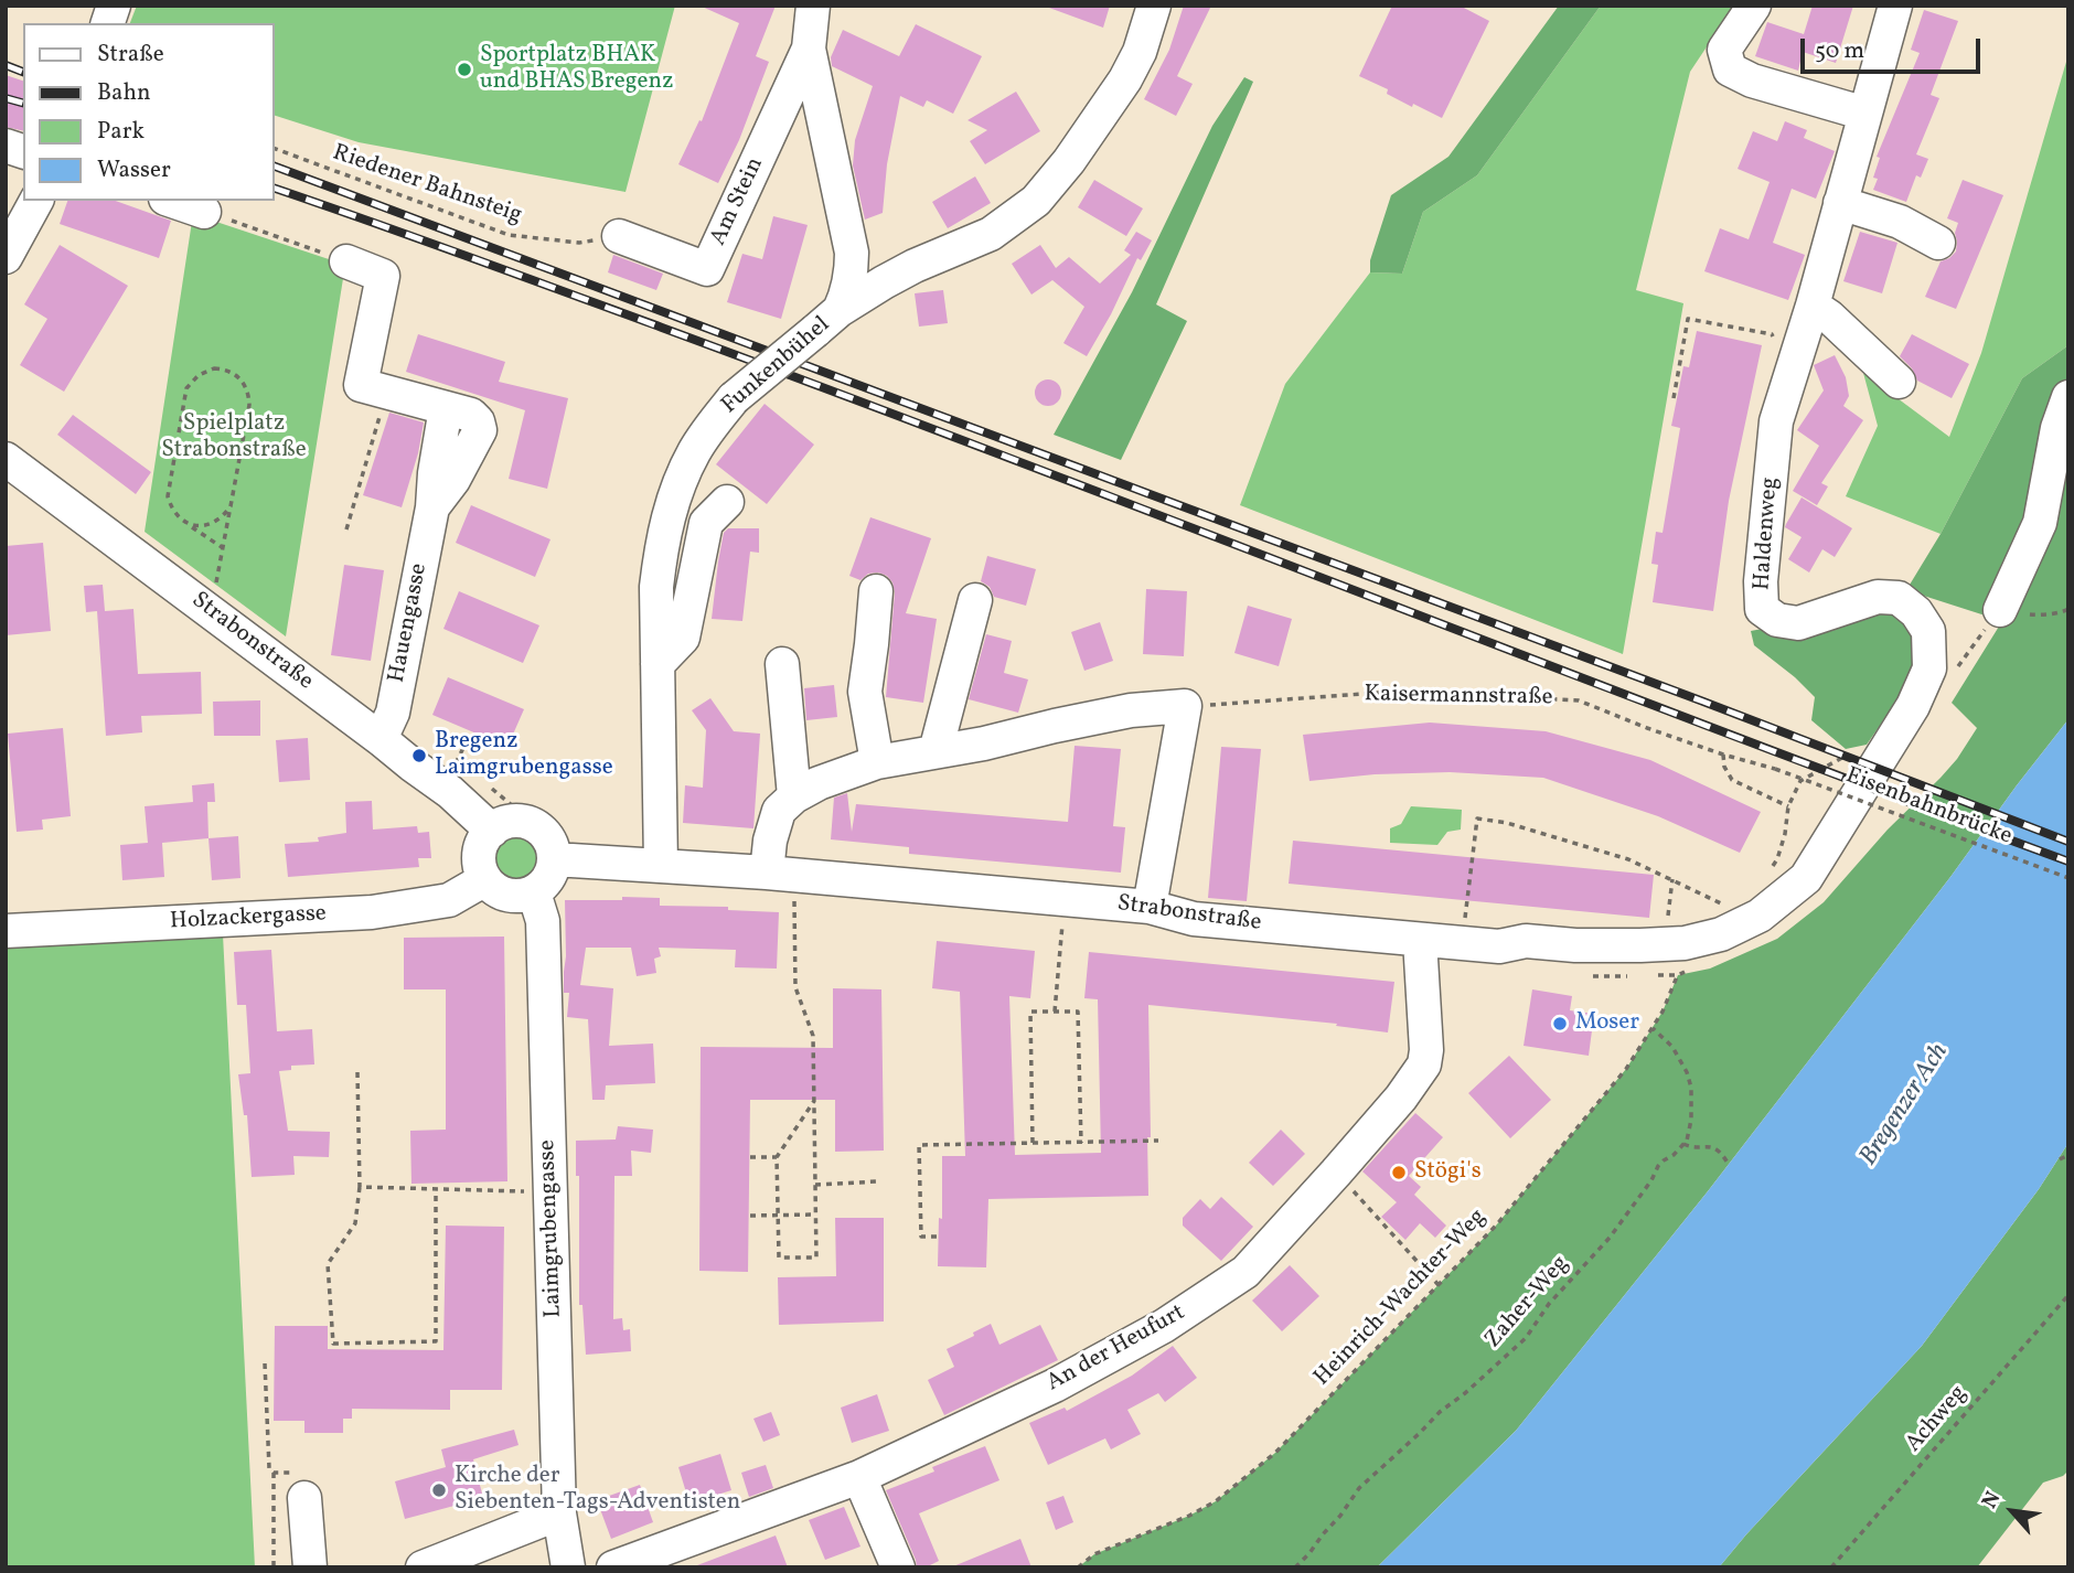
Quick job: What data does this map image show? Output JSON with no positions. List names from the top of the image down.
{
  "streets": {
    "street": [
      "Am Stein",
      "Funkenbühel",
      "Haldenweg",
      "Hauengasse",
      "Strabonstraße",
      "Holzackergasse",
      "Laimgrubengasse",
      "An der Heufurt"
    ],
    "path": [
      "Riedener Bahnsteig",
      "Kaisermannstraße",
      "Eisenbahnbrücke",
      "Heinrich-Wachter-Weg",
      "Zaher-Weg",
      "Achweg"
    ]
  },
  "crossings": [
    ["Riedener Bahnsteig", "Am Stein"],
    ["Am Stein", "Funkenbühel"],
    ["Funkenbühel", "Strabonstraße"],
    ["Haldenweg", "Strabonstraße"],
    ["Hauengasse", "Strabonstraße"],
    ["Strabonstraße", "Holzackergasse"],
    ["Strabonstraße", "Laimgrubengasse"],
    ["Strabonstraße", "An der Heufurt"],
    ["Kaisermannstraße", "Eisenbahnbrücke"],
    ["Holzackergasse", "Laimgrubengasse"]
  ],
  "water": ["Bregenzer Ach"],
  "parks": ["Spielplatz Strabonstraße"],
  "places": [
    "Sportplatz BHAK und BHAS Bregenz",
    "Bregenz Laimgrubengasse",
    "Moser",
    "Stögi's",
    "Kirche der Siebenten-Tags-Adventisten"
  ],
  "legend": [
    "Straße",
    "Bahn",
    "Park",
    "Wasser"
  ],
  "scale_bar": "50 m",
  "north": "top left"
}
